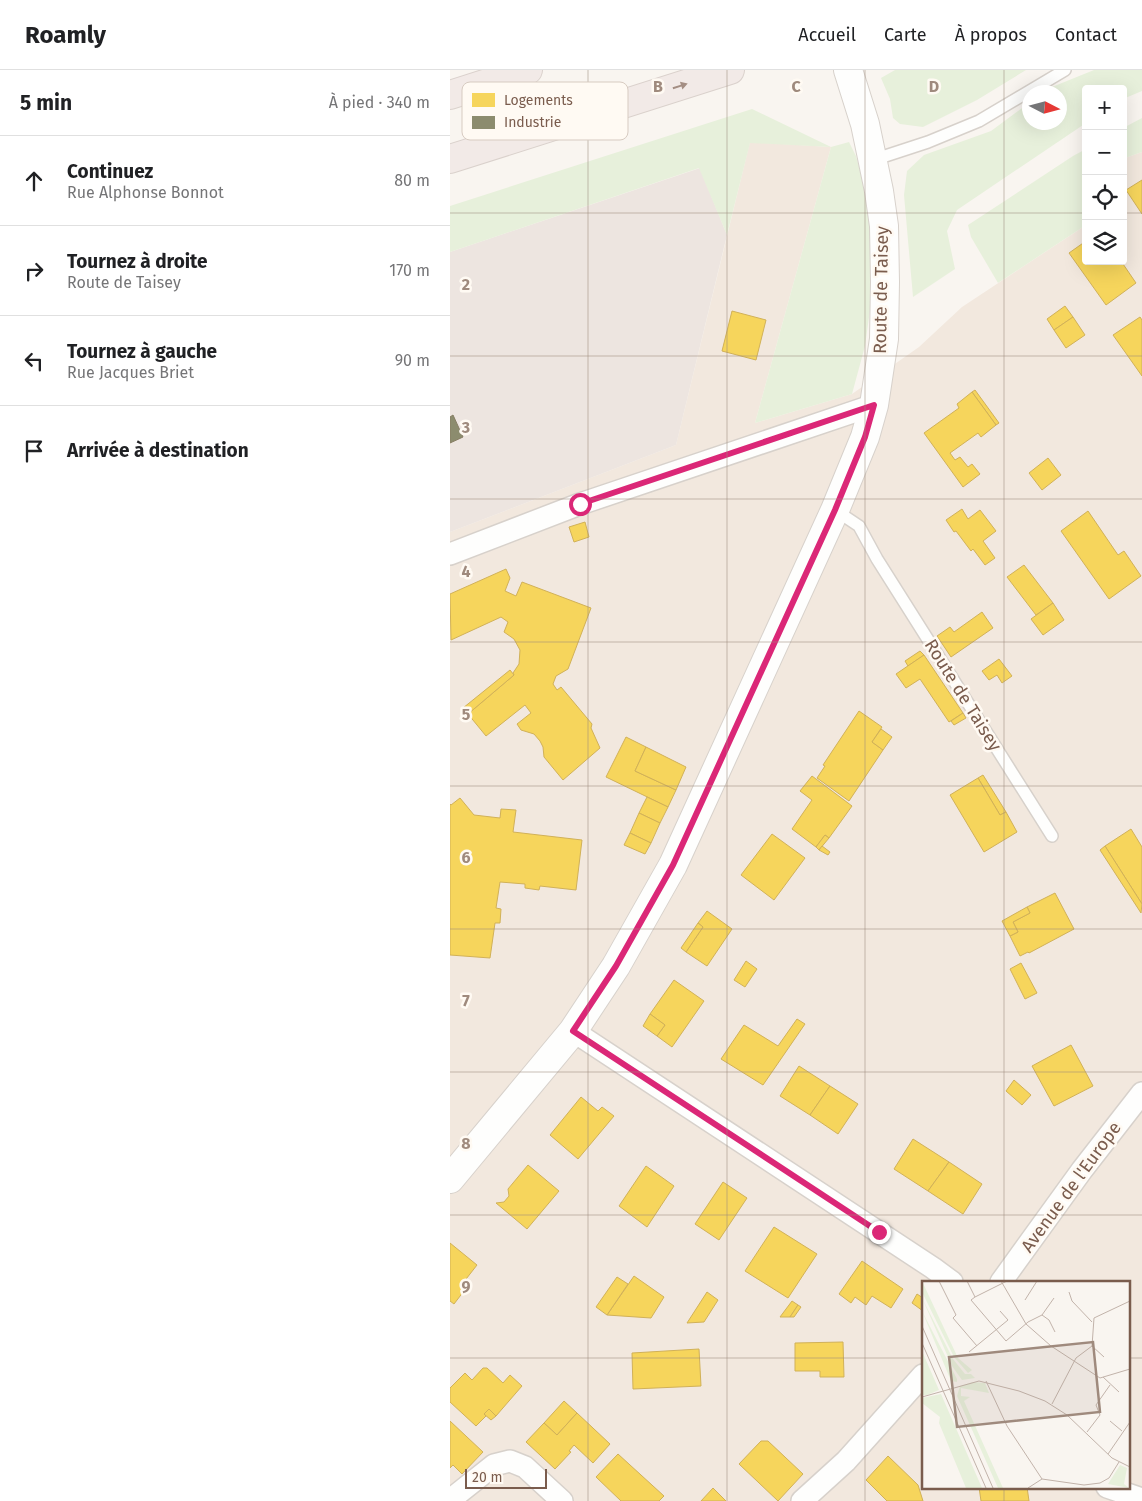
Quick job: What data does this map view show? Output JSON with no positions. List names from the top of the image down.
{
  "streets": {
    "street": ["Route de Taisey", "Avenue de l'Europe"]
  },
  "legend": ["Logements", "Industrie"],
  "scale_bar": "20 m",
  "north": "right",
  "page": {
    "header": "Roamly",
    "nav": [
      "Accueil",
      "Carte",
      "À propos",
      "Contact"
    ],
    "heading": ["5 min", "À pied · 340 m"],
    "map_buttons": ["+", "−"],
    "list": [
      ["Continuez", "Rue Alphonse Bonnot", "80 m"],
      ["Tournez à droite", "Route de Taisey", "170 m"],
      ["Tournez à gauche", "Rue Jacques Briet", "90 m"],
      "Arrivée à destination"
    ],
    "scale": "20 m"
  },
  "grid": {
    "columns": ["B", "C", "D"],
    "rows": [
      "2",
      "3",
      "4",
      "5",
      "6",
      "7",
      "8",
      "9"
    ]
  }
}
